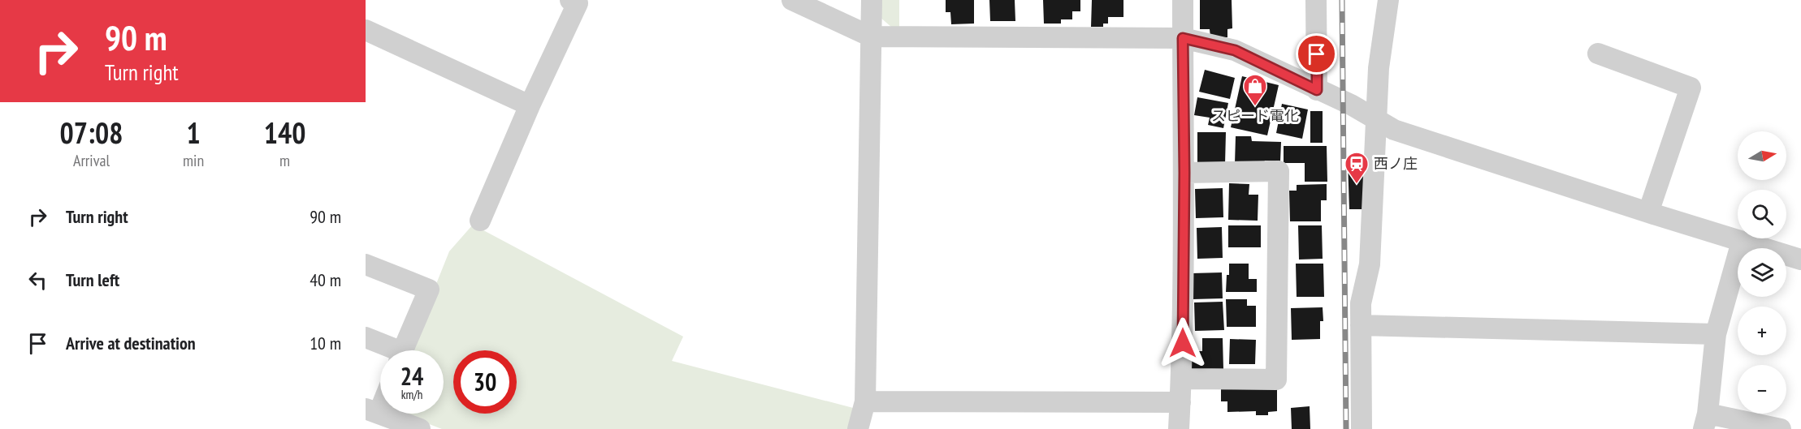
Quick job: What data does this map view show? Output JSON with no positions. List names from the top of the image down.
{
  "places": {
    "shop": ["スピード電化"],
    "station": ["西ノ庄"]
  },
  "north": "right",
  "page": {
    "turn": ["90 m", "Turn right"],
    "eta": [
      "07:08",
      "Arrival",
      "1",
      "min",
      "140",
      "m"
    ],
    "map_buttons": ["+", "−"],
    "list": [
      {
        "name": "Turn right",
        "value": "90 m"
      },
      {
        "name": "Turn left",
        "value": "40 m"
      },
      {
        "name": "Arrive at destination",
        "value": "10 m"
      }
    ],
    "speed": "24 km/h",
    "limit": "30"
  }
}
